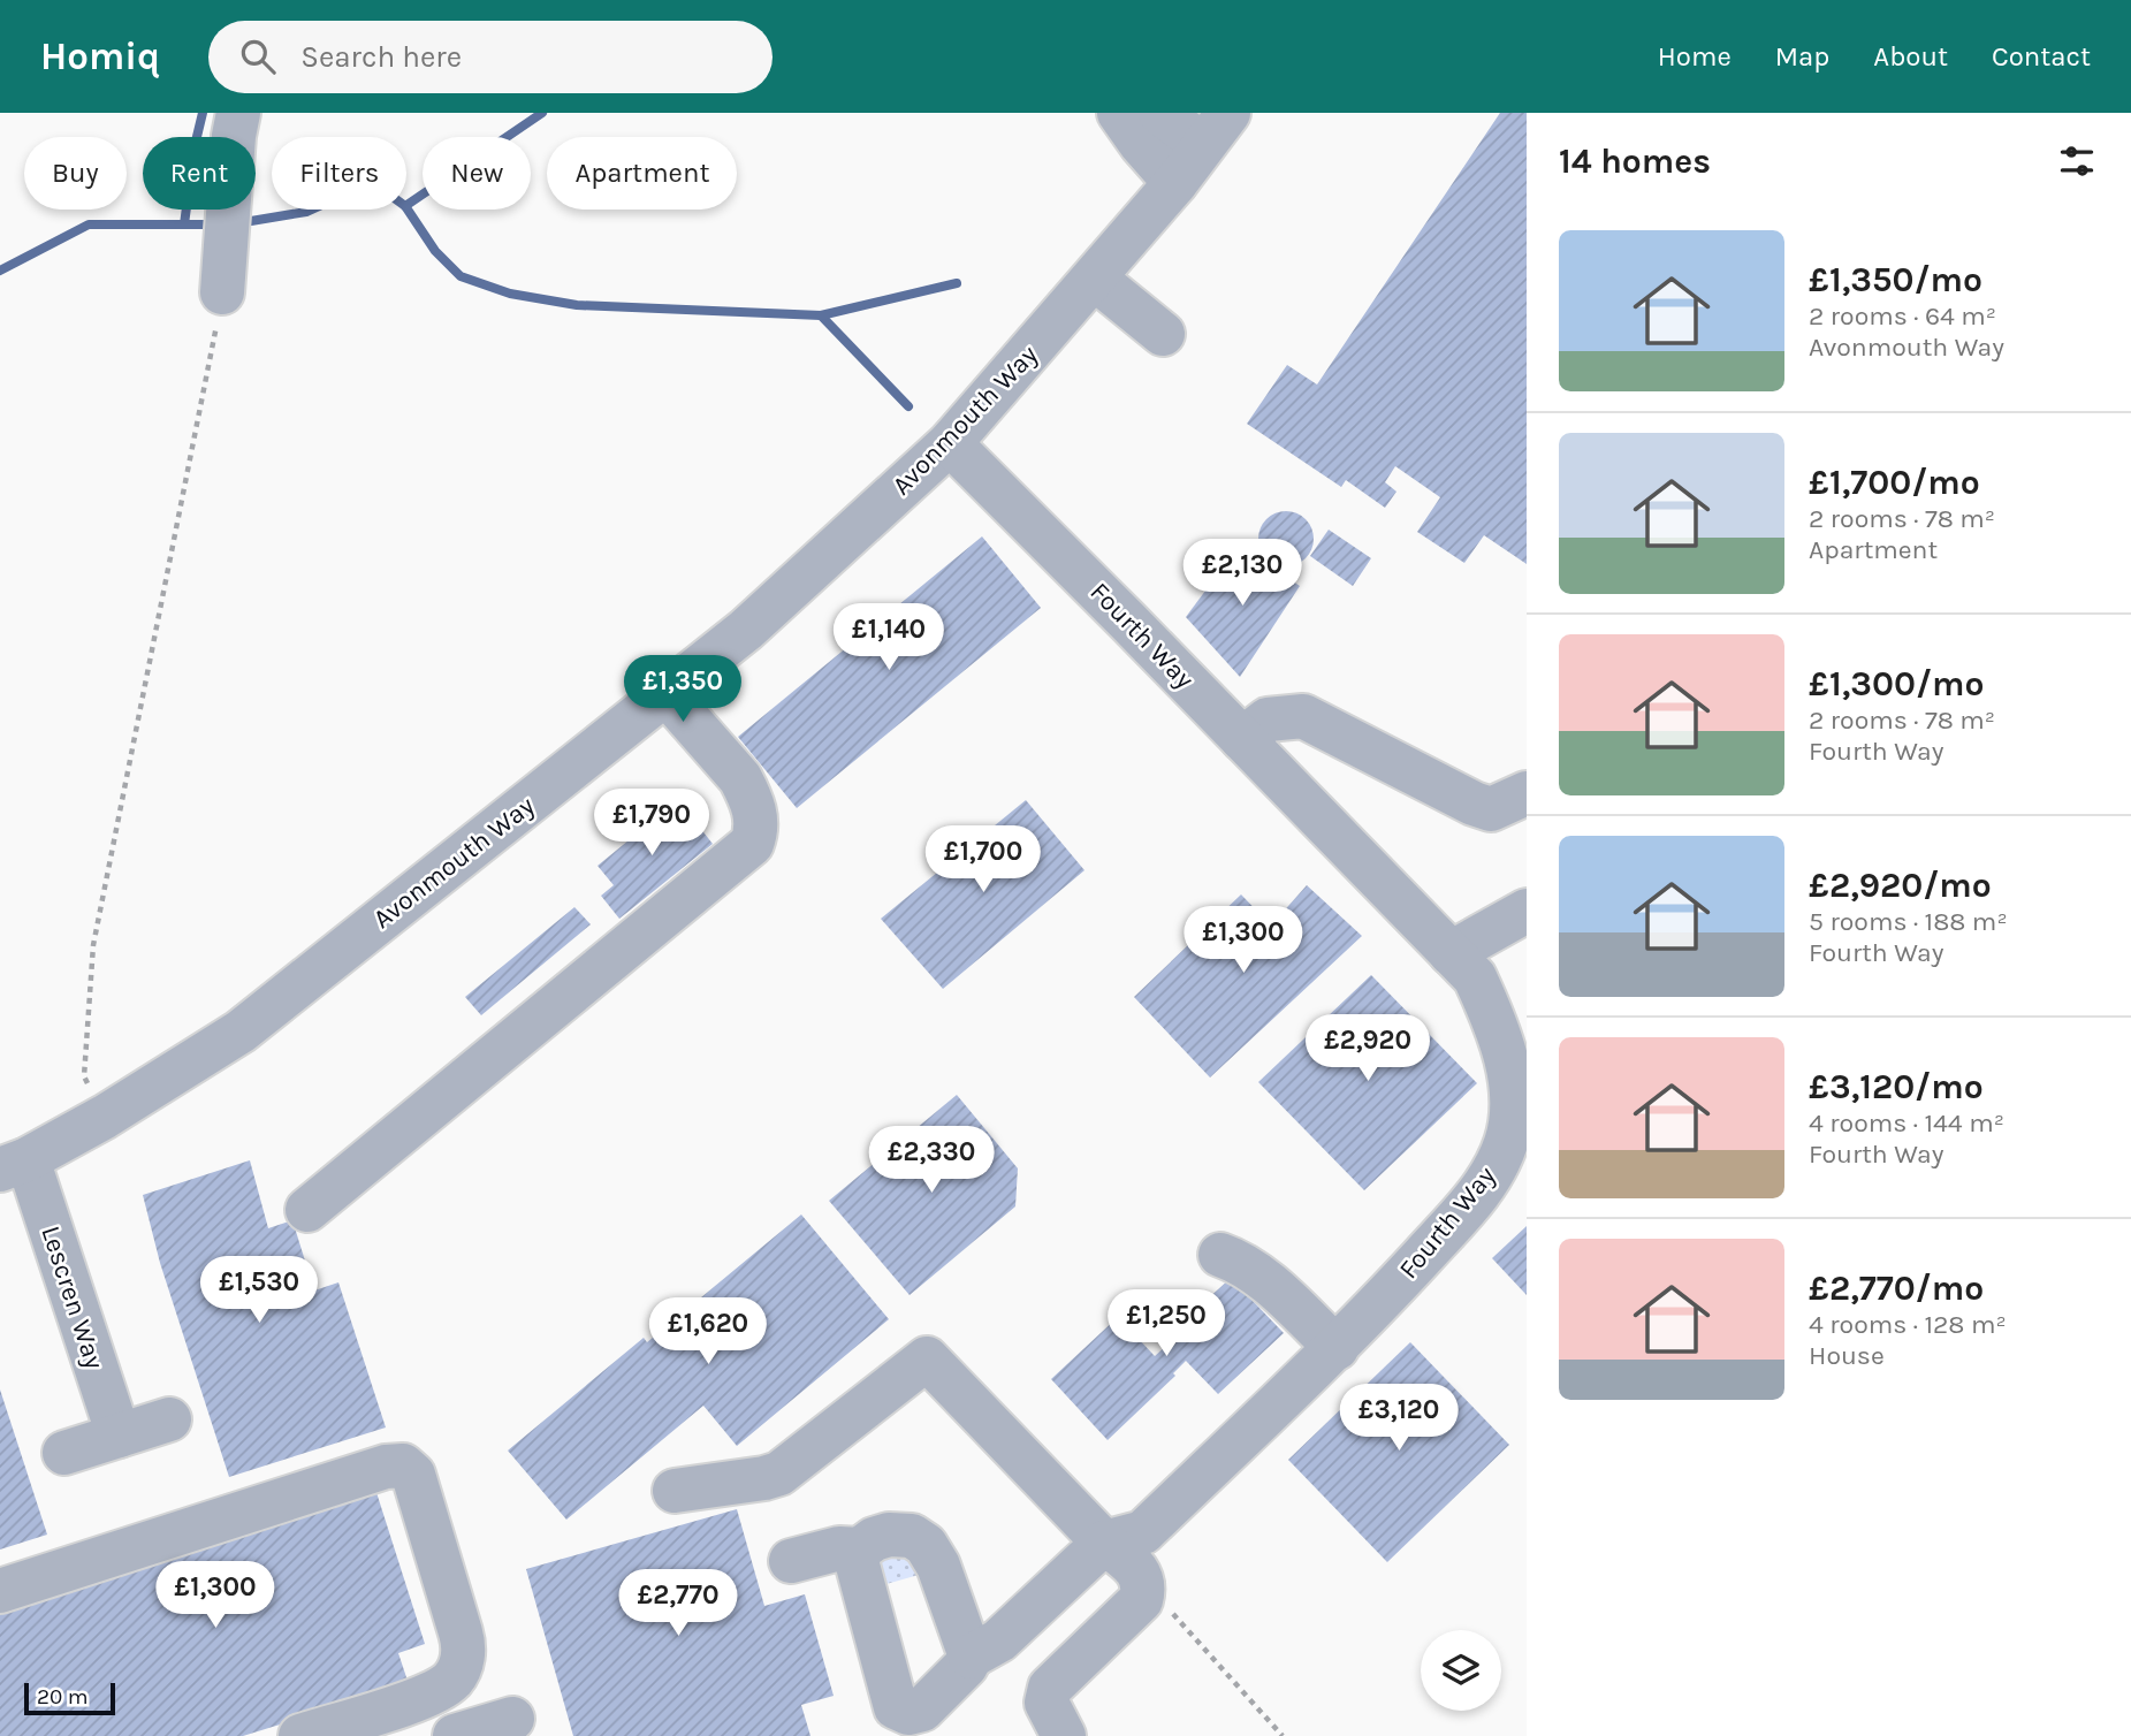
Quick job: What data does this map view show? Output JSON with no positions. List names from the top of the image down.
{
  "streets": {
    "street": ["Avonmouth Way", "Fourth Way", "Lescren Way"]
  },
  "crossings": [
    ["Avonmouth Way", "Fourth Way"],
    ["Avonmouth Way", "Lescren Way"]
  ],
  "scale_bar": "20 m",
  "page": {
    "header": "Homiq",
    "search": "Search here",
    "nav": [
      "Home",
      "Map",
      "About",
      "Contact"
    ],
    "heading": "14 homes",
    "chip": [
      "Buy",
      "Rent",
      "Filters",
      "New",
      "Apartment"
    ],
    "list": [
      {
        "name": "£1,350/mo",
        "note": "2 rooms · 64 m² · Avonmouth Way"
      },
      {
        "name": "£1,700/mo",
        "note": "2 rooms · 78 m² · Apartment"
      },
      {
        "name": "£1,300/mo",
        "note": "2 rooms · 78 m² · Fourth Way"
      },
      {
        "name": "£2,920/mo",
        "note": "5 rooms · 188 m² · Fourth Way"
      },
      {
        "name": "£3,120/mo",
        "note": "4 rooms · 144 m² · Fourth Way"
      },
      {
        "name": "£2,770/mo",
        "note": "4 rooms · 128 m² · House"
      }
    ],
    "price": [
      "£2,130",
      "£1,140",
      "£1,350",
      "£1,790",
      "£1,700",
      "£1,300",
      "£2,920",
      "£2,330",
      "£1,530",
      "£1,250",
      "£1,620",
      "£3,120",
      "£1,300",
      "£2,770"
    ],
    "scale": "20 m"
  }
}
